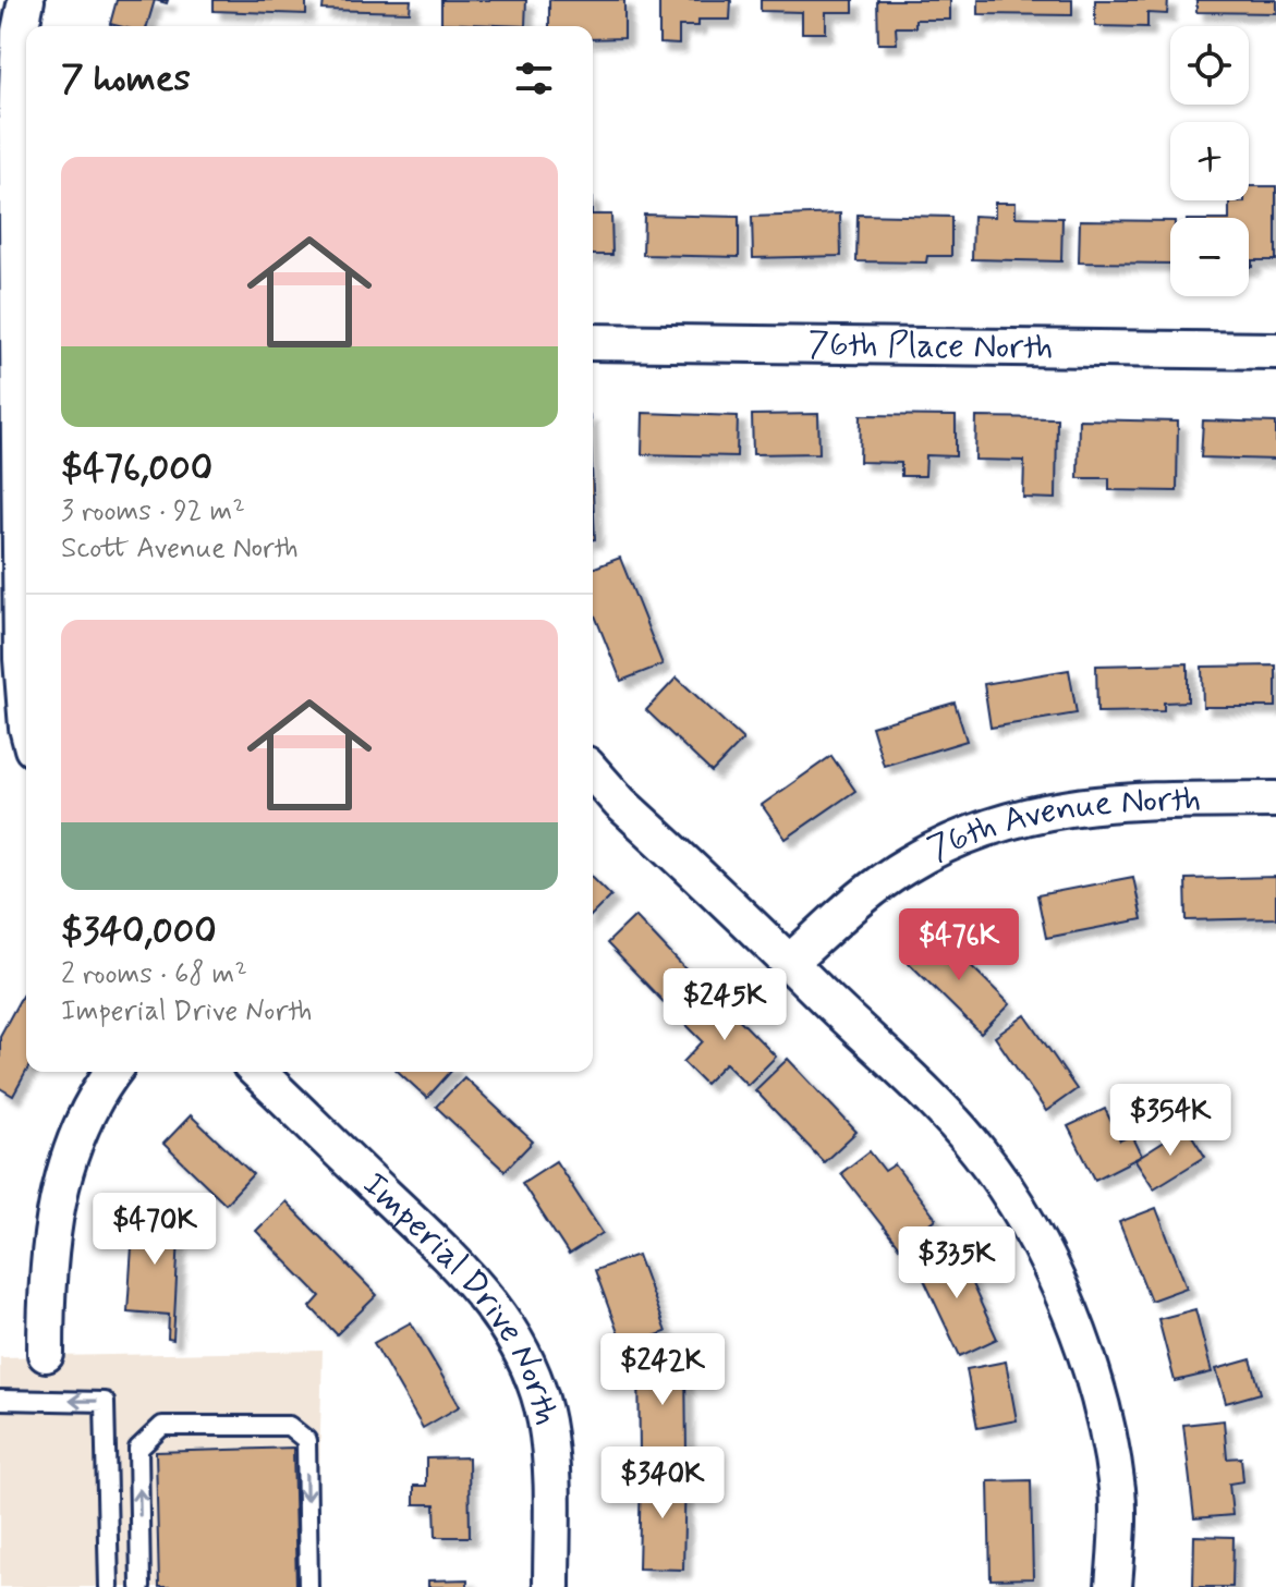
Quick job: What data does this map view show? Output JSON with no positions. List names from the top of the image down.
{
  "streets": {
    "street": ["76th Place North", "76th Avenue North", "Imperial Drive North"]
  },
  "page": {
    "map_buttons": ["+", "−"],
    "heading": "7 homes",
    "list": [
      {
        "name": "$476,000",
        "note": "3 rooms · 92 m² · Scott Avenue North"
      },
      {
        "name": "$340,000",
        "note": "2 rooms · 68 m² · Imperial Drive North"
      }
    ],
    "price": [
      "$476K",
      "$245K",
      "$354K",
      "$470K",
      "$335K",
      "$242K",
      "$340K"
    ]
  }
}
